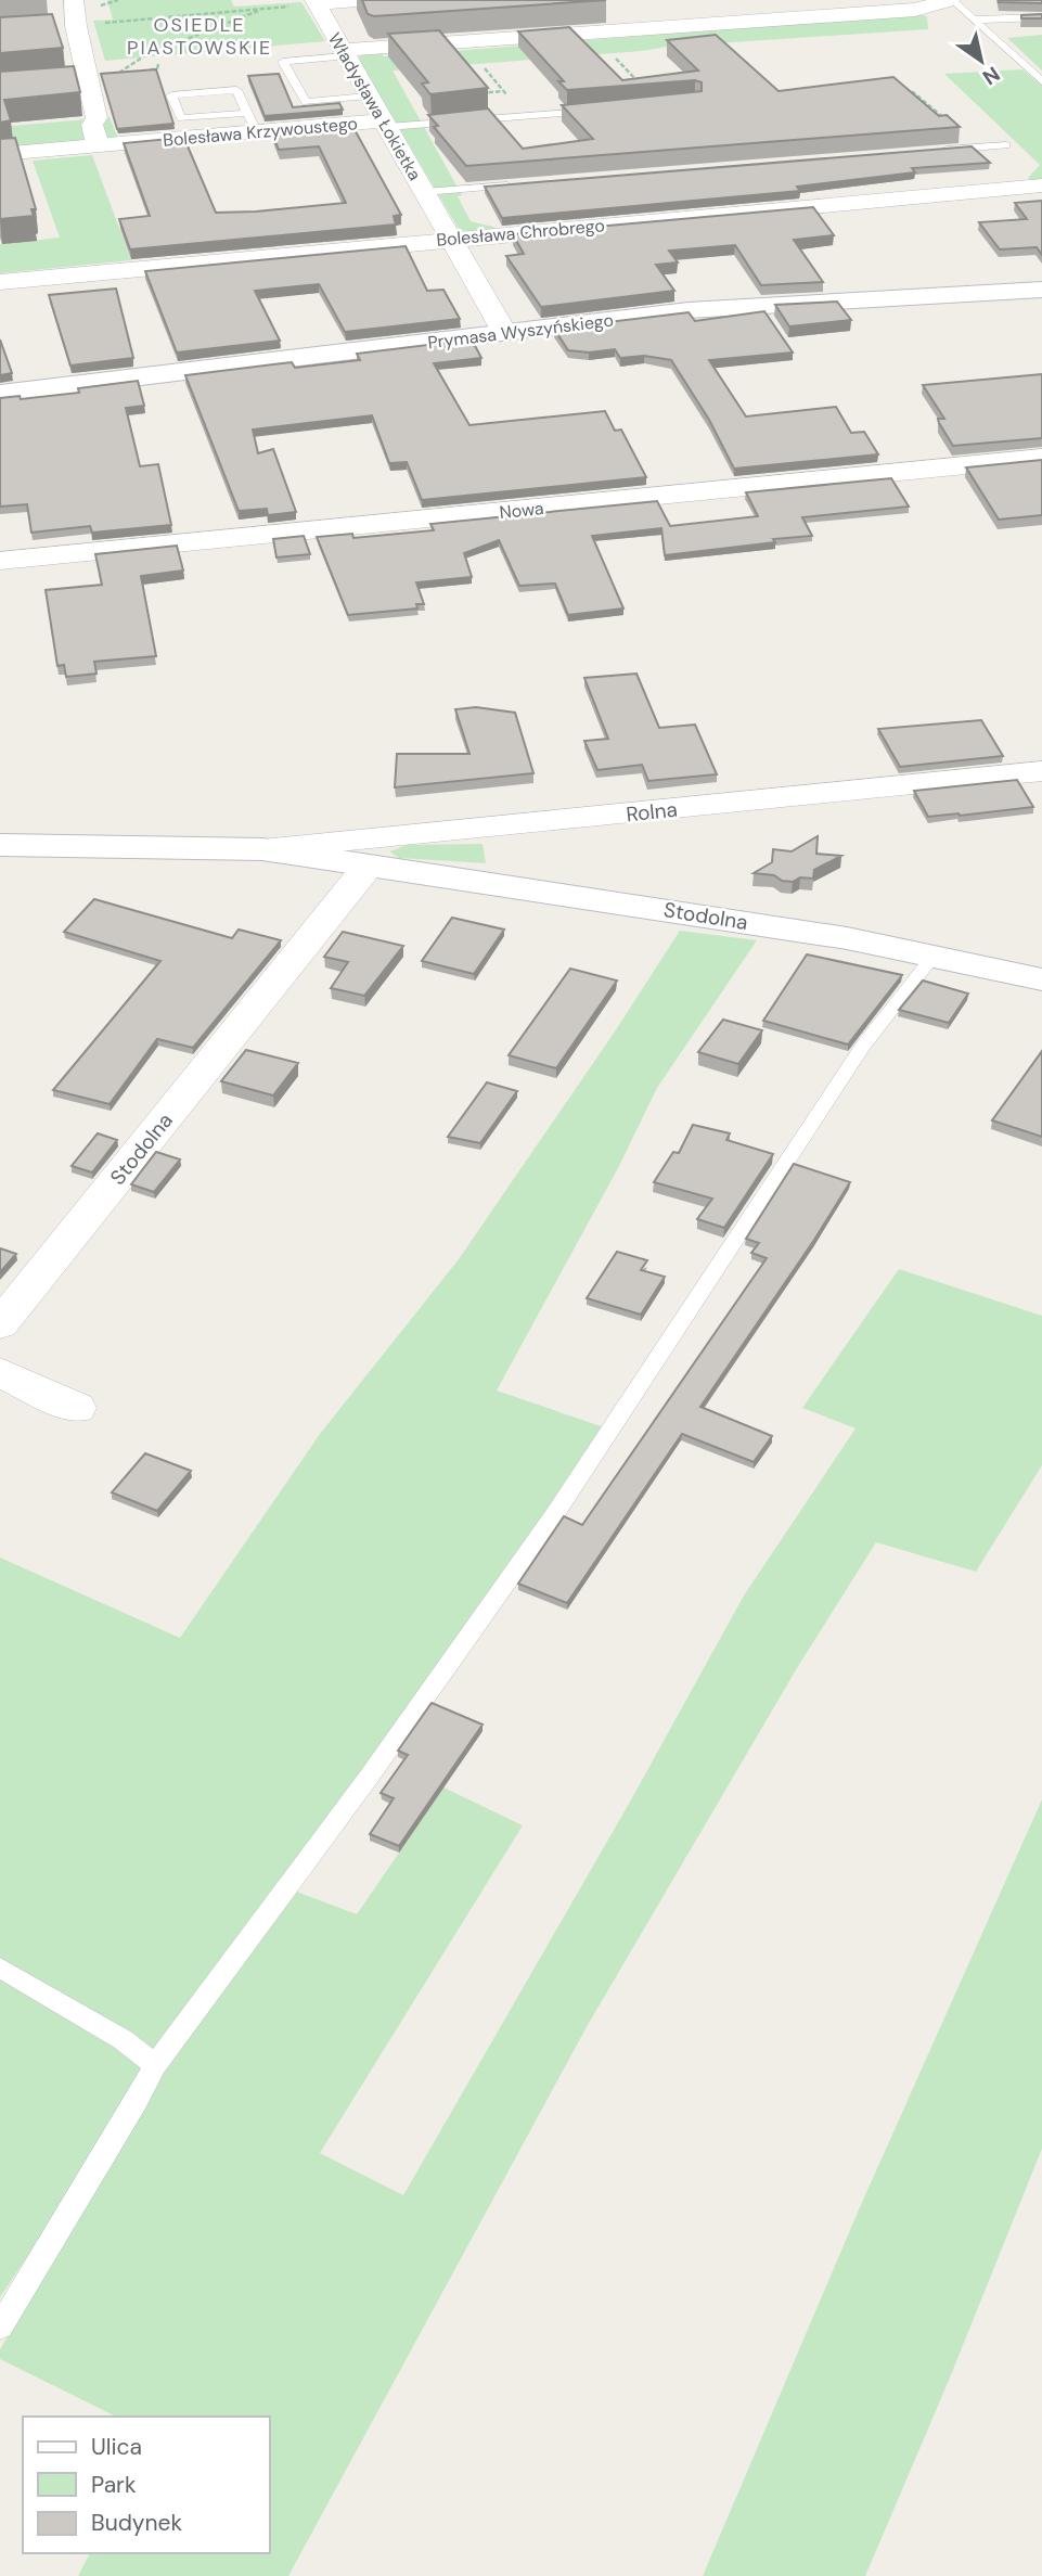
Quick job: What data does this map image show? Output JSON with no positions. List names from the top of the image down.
{
  "streets": {
    "street": [
      "Władysława Łokietka",
      "Bolesława Krzywoustego",
      "Bolesława Chrobrego",
      "Prymasa Wyszyńskiego",
      "Nowa",
      "Rolna",
      "Stodolna"
    ]
  },
  "crossings": [
    ["Władysława Łokietka", "Bolesława Krzywoustego"],
    ["Władysława Łokietka", "Bolesława Chrobrego"],
    ["Władysława Łokietka", "Prymasa Wyszyńskiego"],
    ["Rolna", "Stodolna"]
  ],
  "districts": ["OSIEDLE PIASTOWSKIE"],
  "legend": ["Ulica", "Park", "Budynek"],
  "north": "bottom right"
}
